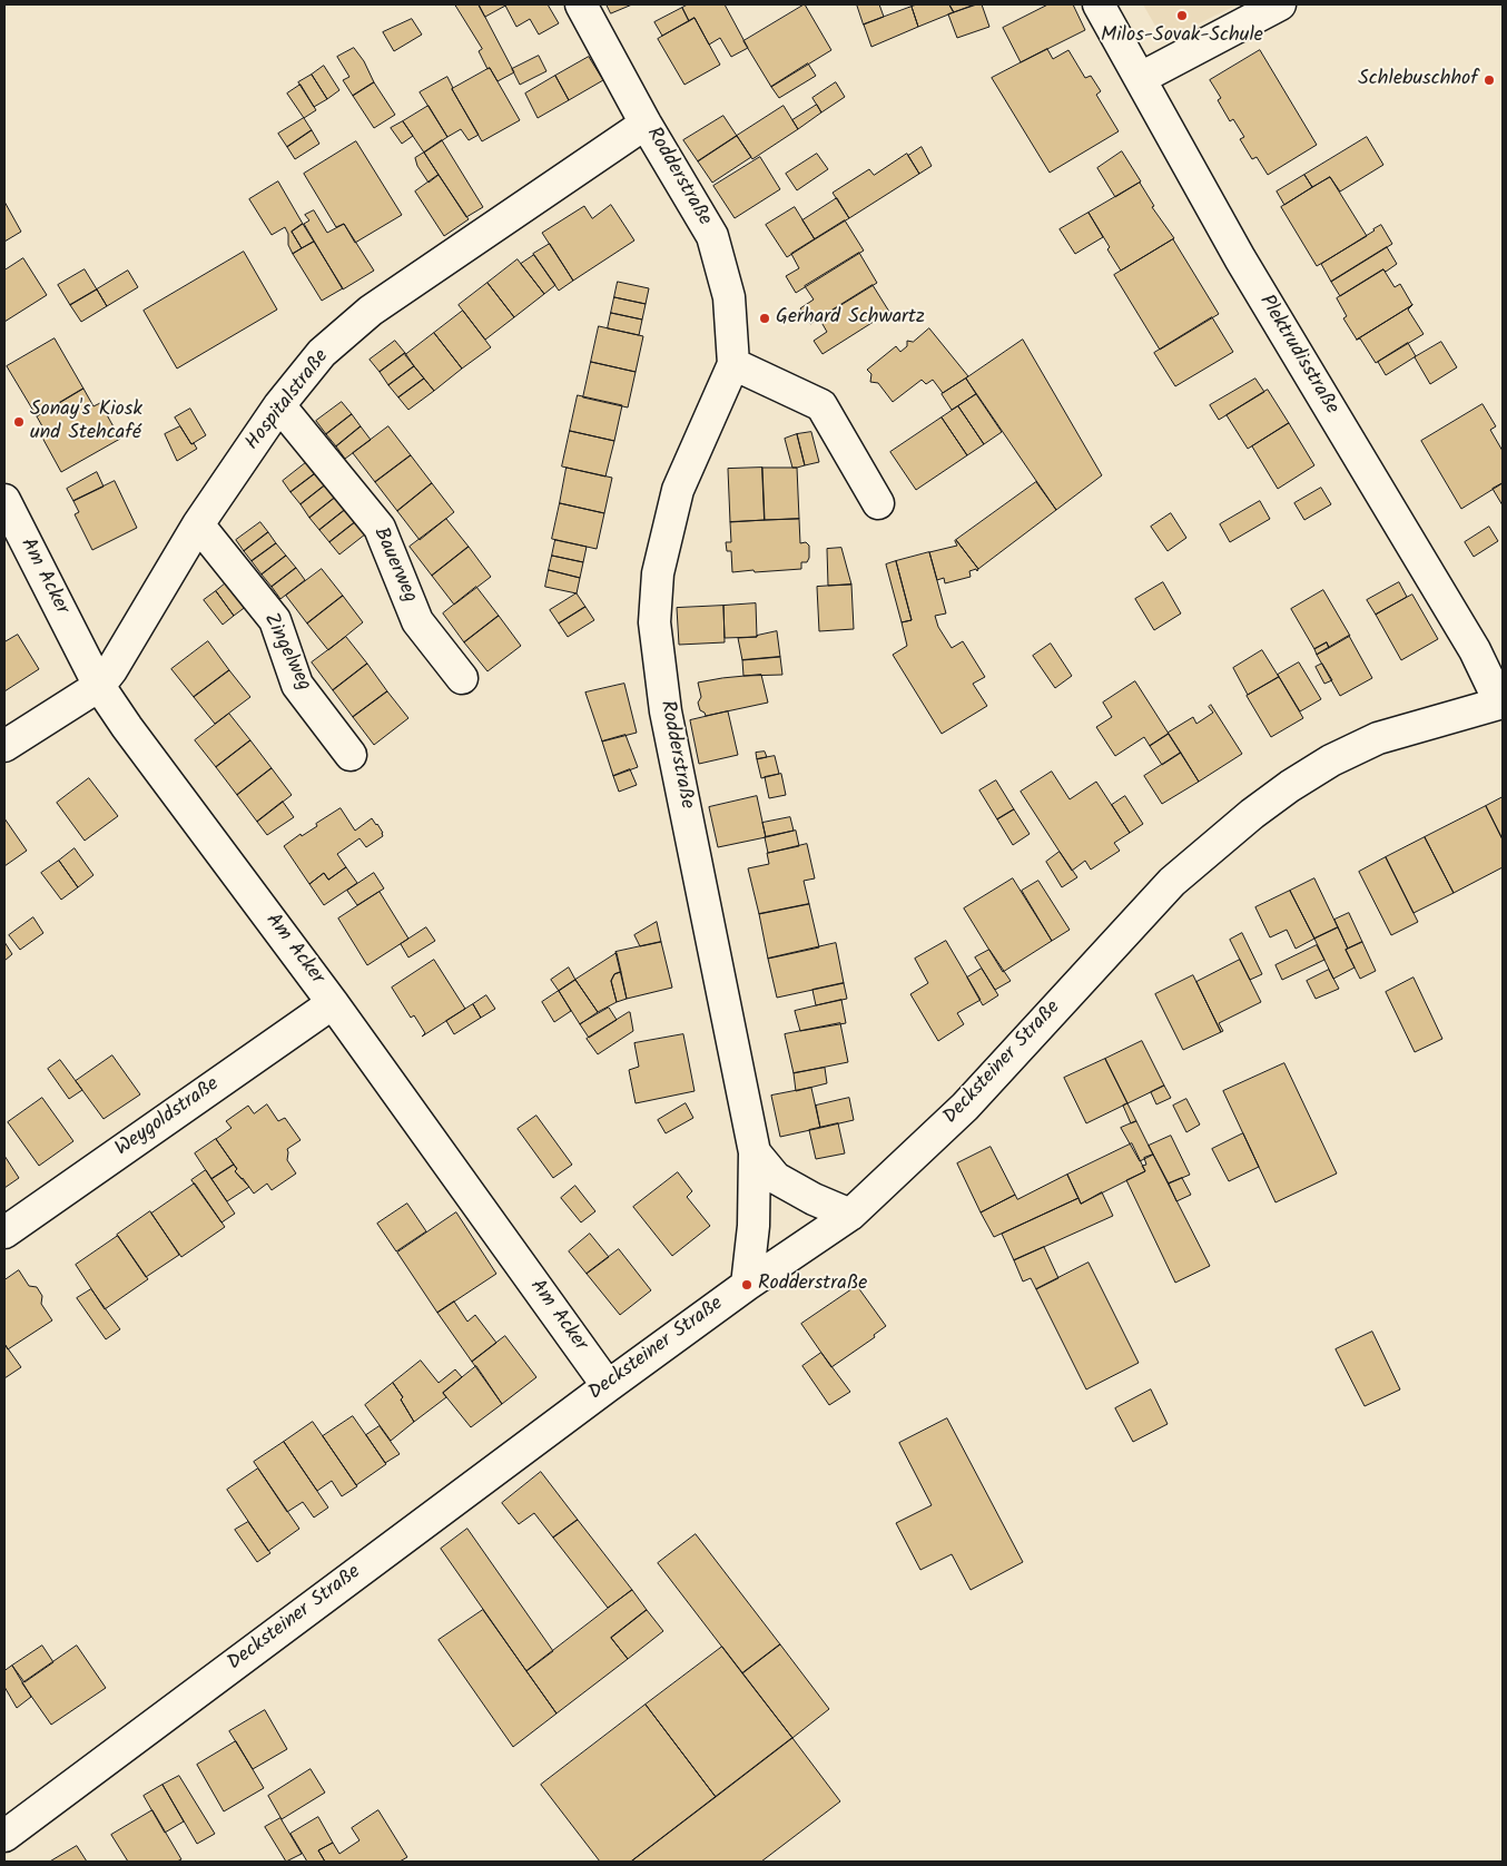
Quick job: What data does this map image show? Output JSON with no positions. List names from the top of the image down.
{
  "streets": {
    "street": [
      "Rodderstraße",
      "Plektrudisstraße",
      "Hospitalstraße",
      "Bauerweg",
      "Am Acker",
      "Zingelweg",
      "Decksteiner Straße",
      "Weygoldstraße"
    ]
  },
  "crossings": [
    ["Rodderstraße", "Hospitalstraße"],
    ["Rodderstraße", "Decksteiner Straße"],
    ["Plektrudisstraße", "Decksteiner Straße"],
    ["Hospitalstraße", "Bauerweg"],
    ["Hospitalstraße", "Am Acker"],
    ["Hospitalstraße", "Zingelweg"],
    ["Am Acker", "Decksteiner Straße"],
    ["Am Acker", "Weygoldstraße"]
  ],
  "places": [
    "Milos-Sovak-Schule",
    "Schlebuschhof",
    "Gerhard Schwartz",
    "Sonay's Kiosk und Stehcafé",
    "Rodderstraße"
  ]
}
